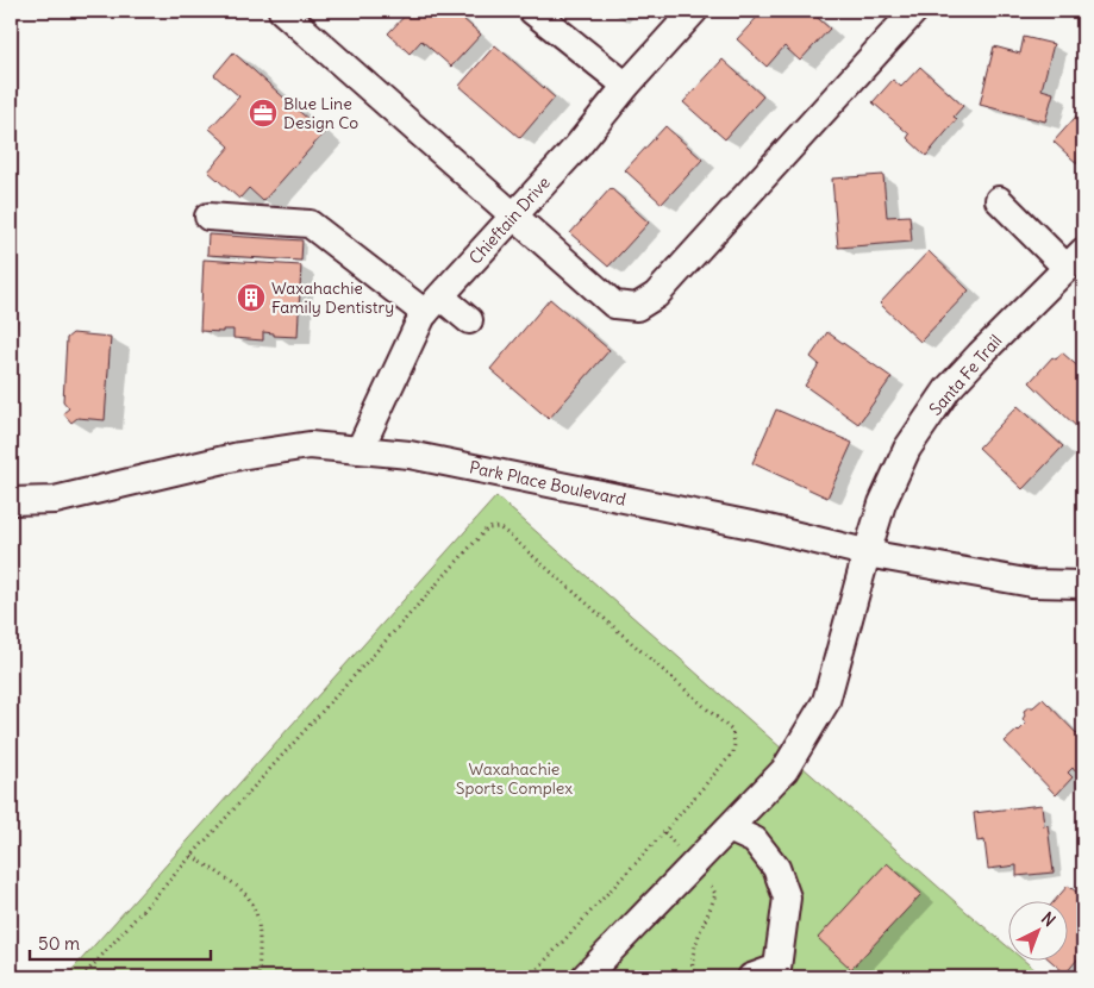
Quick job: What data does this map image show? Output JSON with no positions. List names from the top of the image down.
{
  "streets": {
    "street": ["Chieftain Drive", "Santa Fe Trail", "Park Place Boulevard"]
  },
  "crossings": [
    ["Chieftain Drive", "Park Place Boulevard"],
    ["Santa Fe Trail", "Park Place Boulevard"]
  ],
  "parks": ["Waxahachie Sports Complex"],
  "places": {
    "office": ["Blue Line Design Co"],
    "building": ["Waxahachie Family Dentistry"]
  },
  "scale_bar": "50 m",
  "north": "top right"
}
